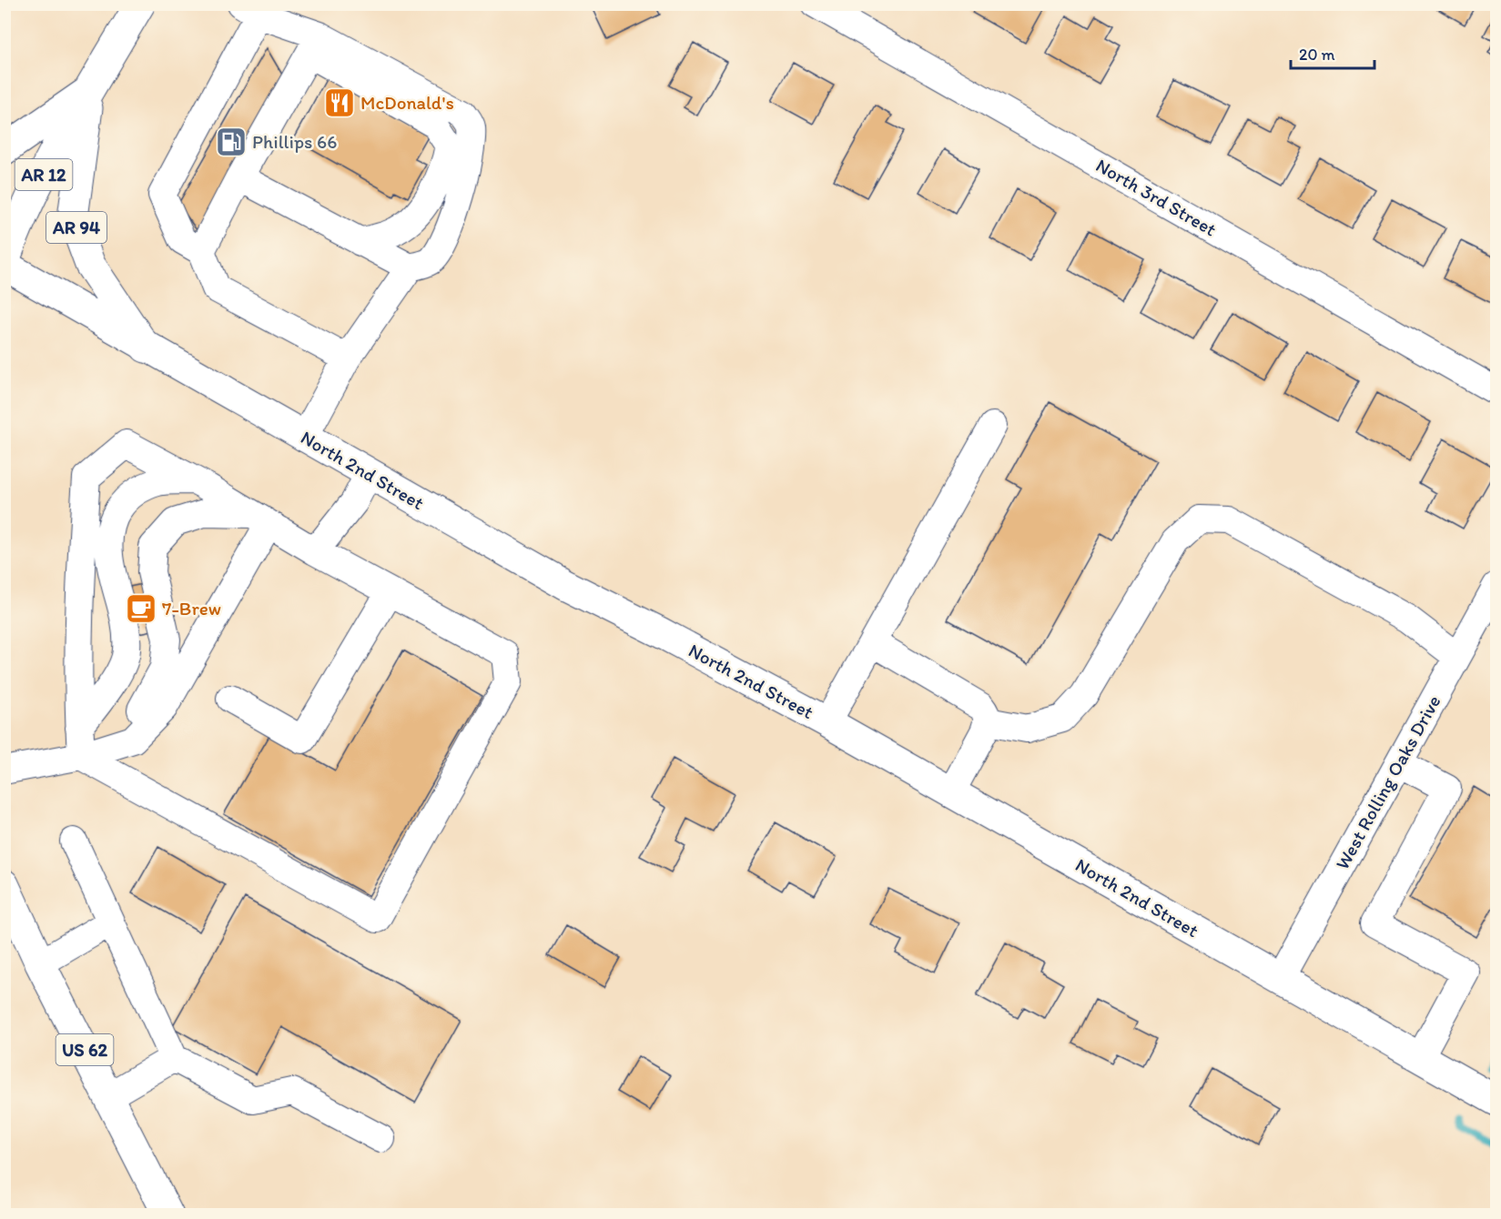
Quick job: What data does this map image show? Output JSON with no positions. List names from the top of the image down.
{
  "streets": {
    "main road": [
      "AR 12",
      "AR 94",
      "North 2nd Street",
      "US 62"
    ],
    "street": ["North 3rd Street", "West Rolling Oaks Drive"]
  },
  "crossings": [
    ["AR 12", "AR 94"],
    ["AR 12", "North 2nd Street"],
    ["AR 94", "North 2nd Street"],
    ["North 2nd Street", "West Rolling Oaks Drive"]
  ],
  "places": {
    "restaurant": ["McDonald's"],
    "fuel station": ["Phillips 66"],
    "cafe": ["7-Brew"]
  },
  "scale_bar": "20 m"
}
